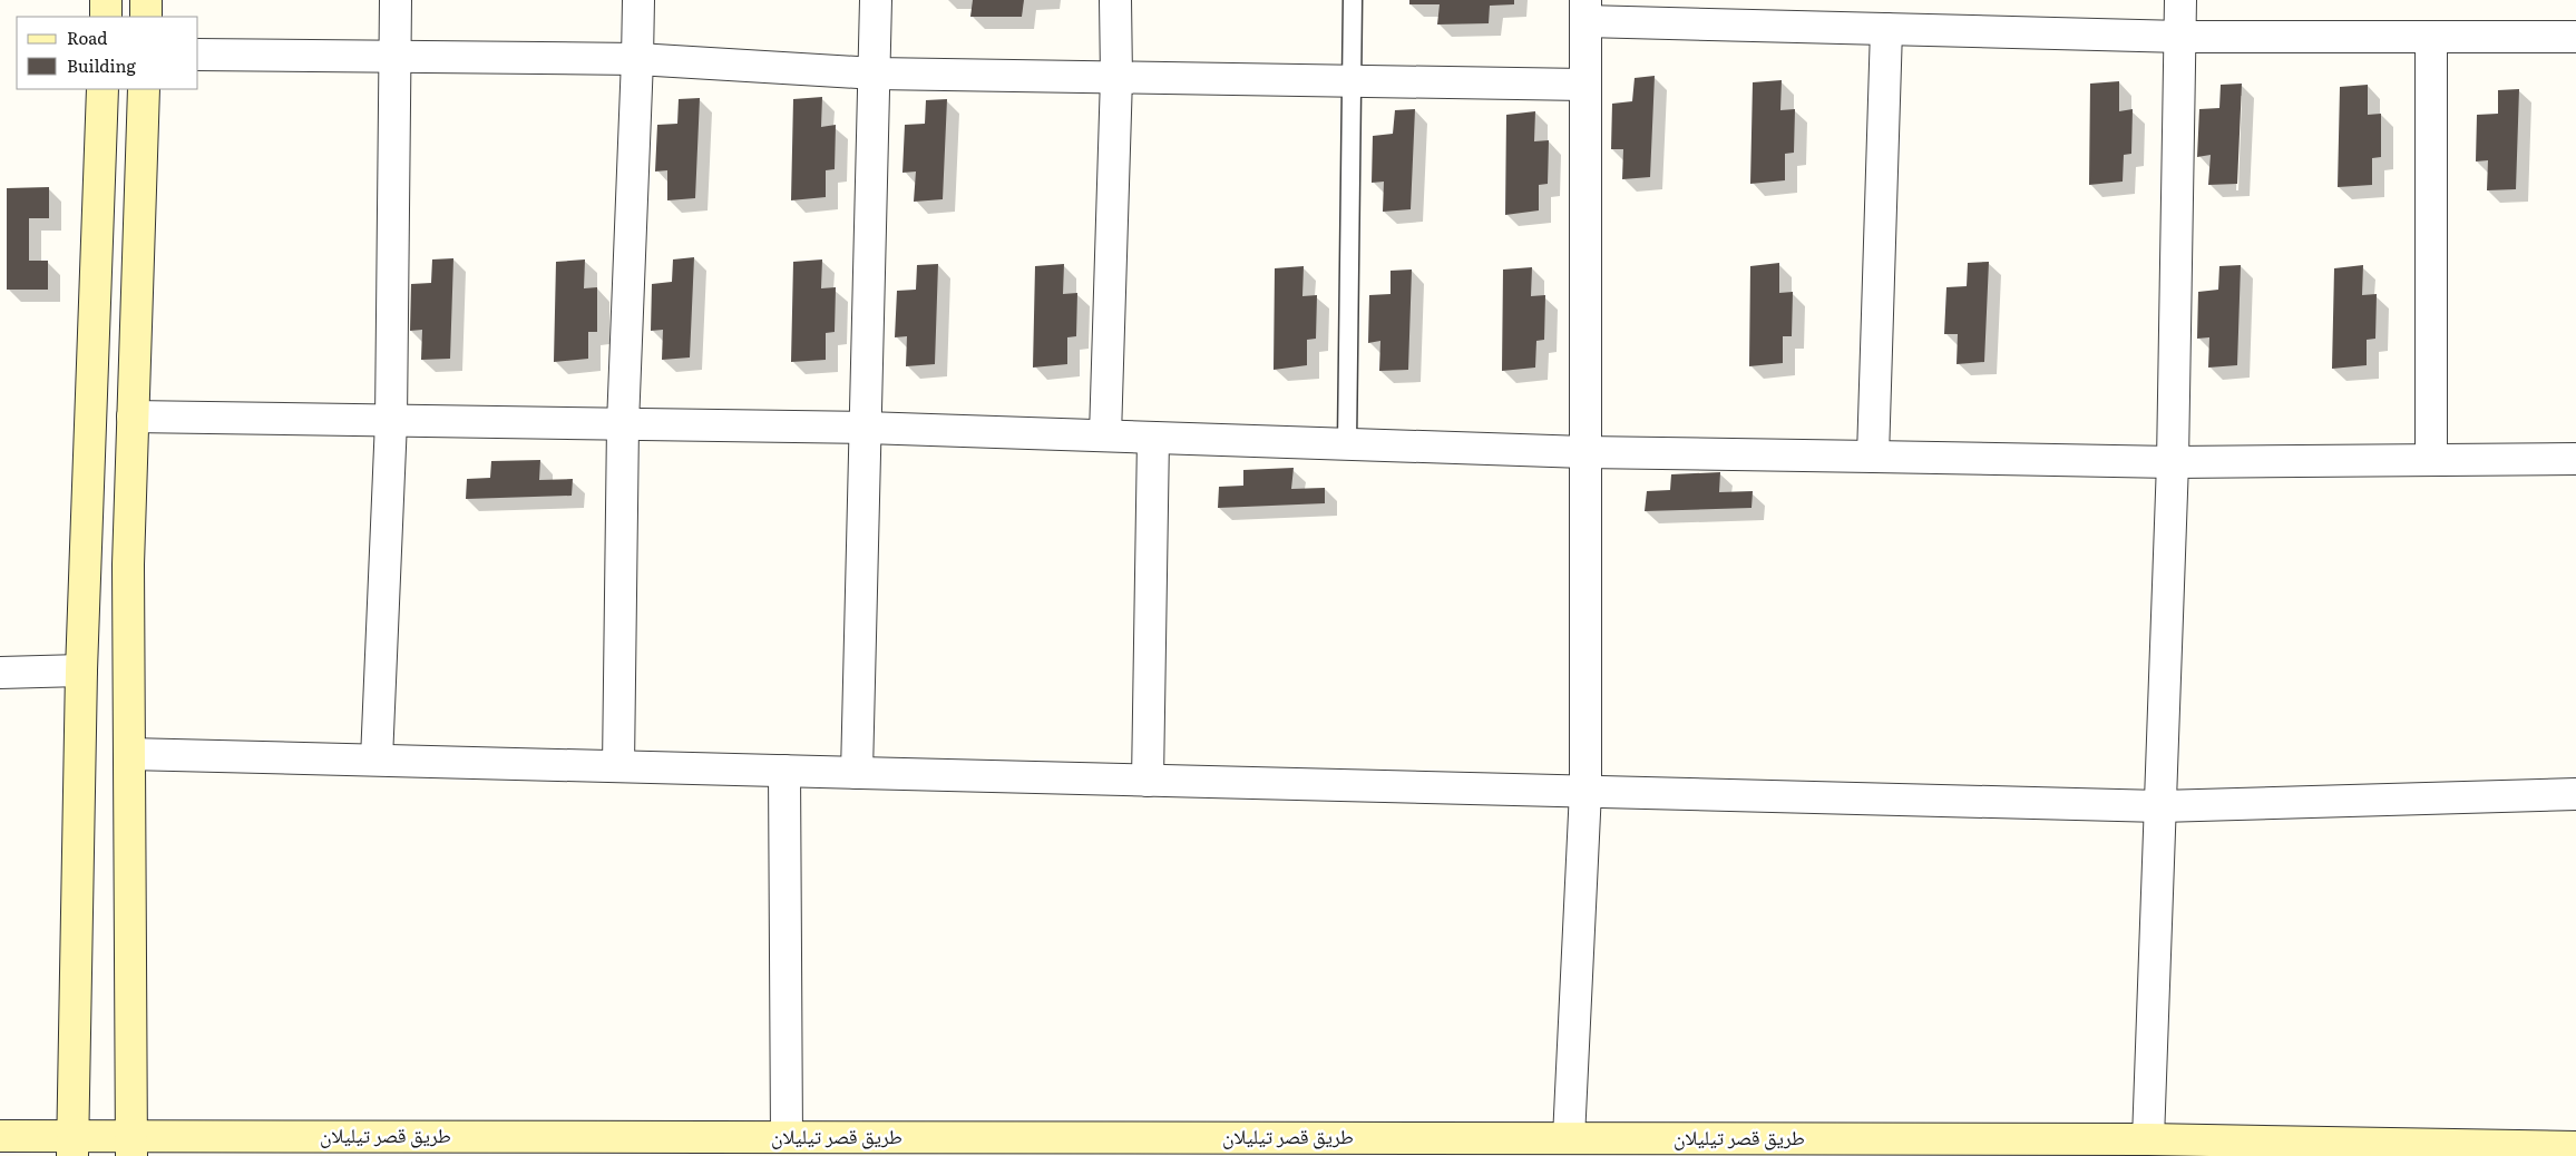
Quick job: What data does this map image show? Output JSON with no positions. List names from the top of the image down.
{
  "streets": {
    "main road": ["طريق قصر تيليلان"]
  },
  "legend": ["Road", "Building"]
}
